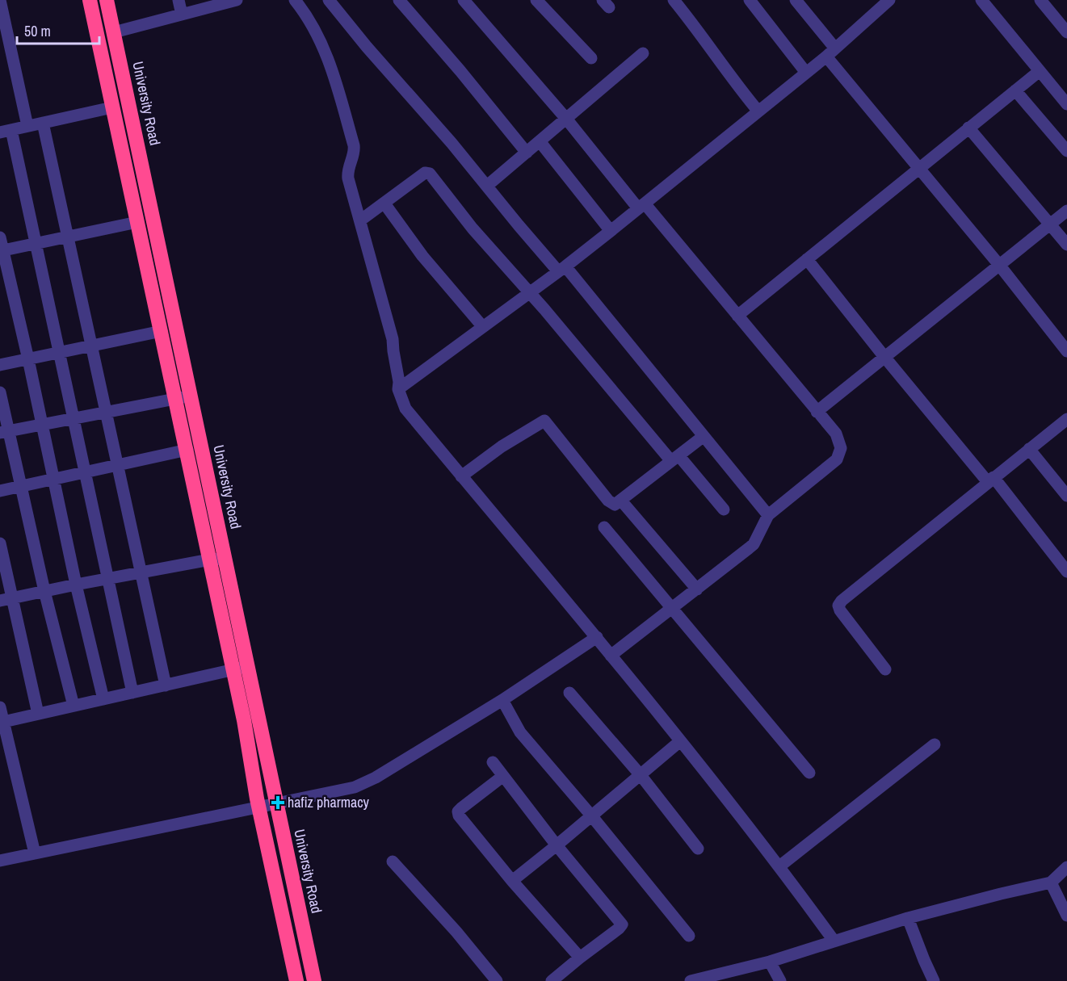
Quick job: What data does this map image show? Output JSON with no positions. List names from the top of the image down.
{
  "streets": {
    "highway": ["University Road"]
  },
  "places": {
    "health": ["hafiz pharmacy"]
  },
  "scale_bar": "50 m"
}
